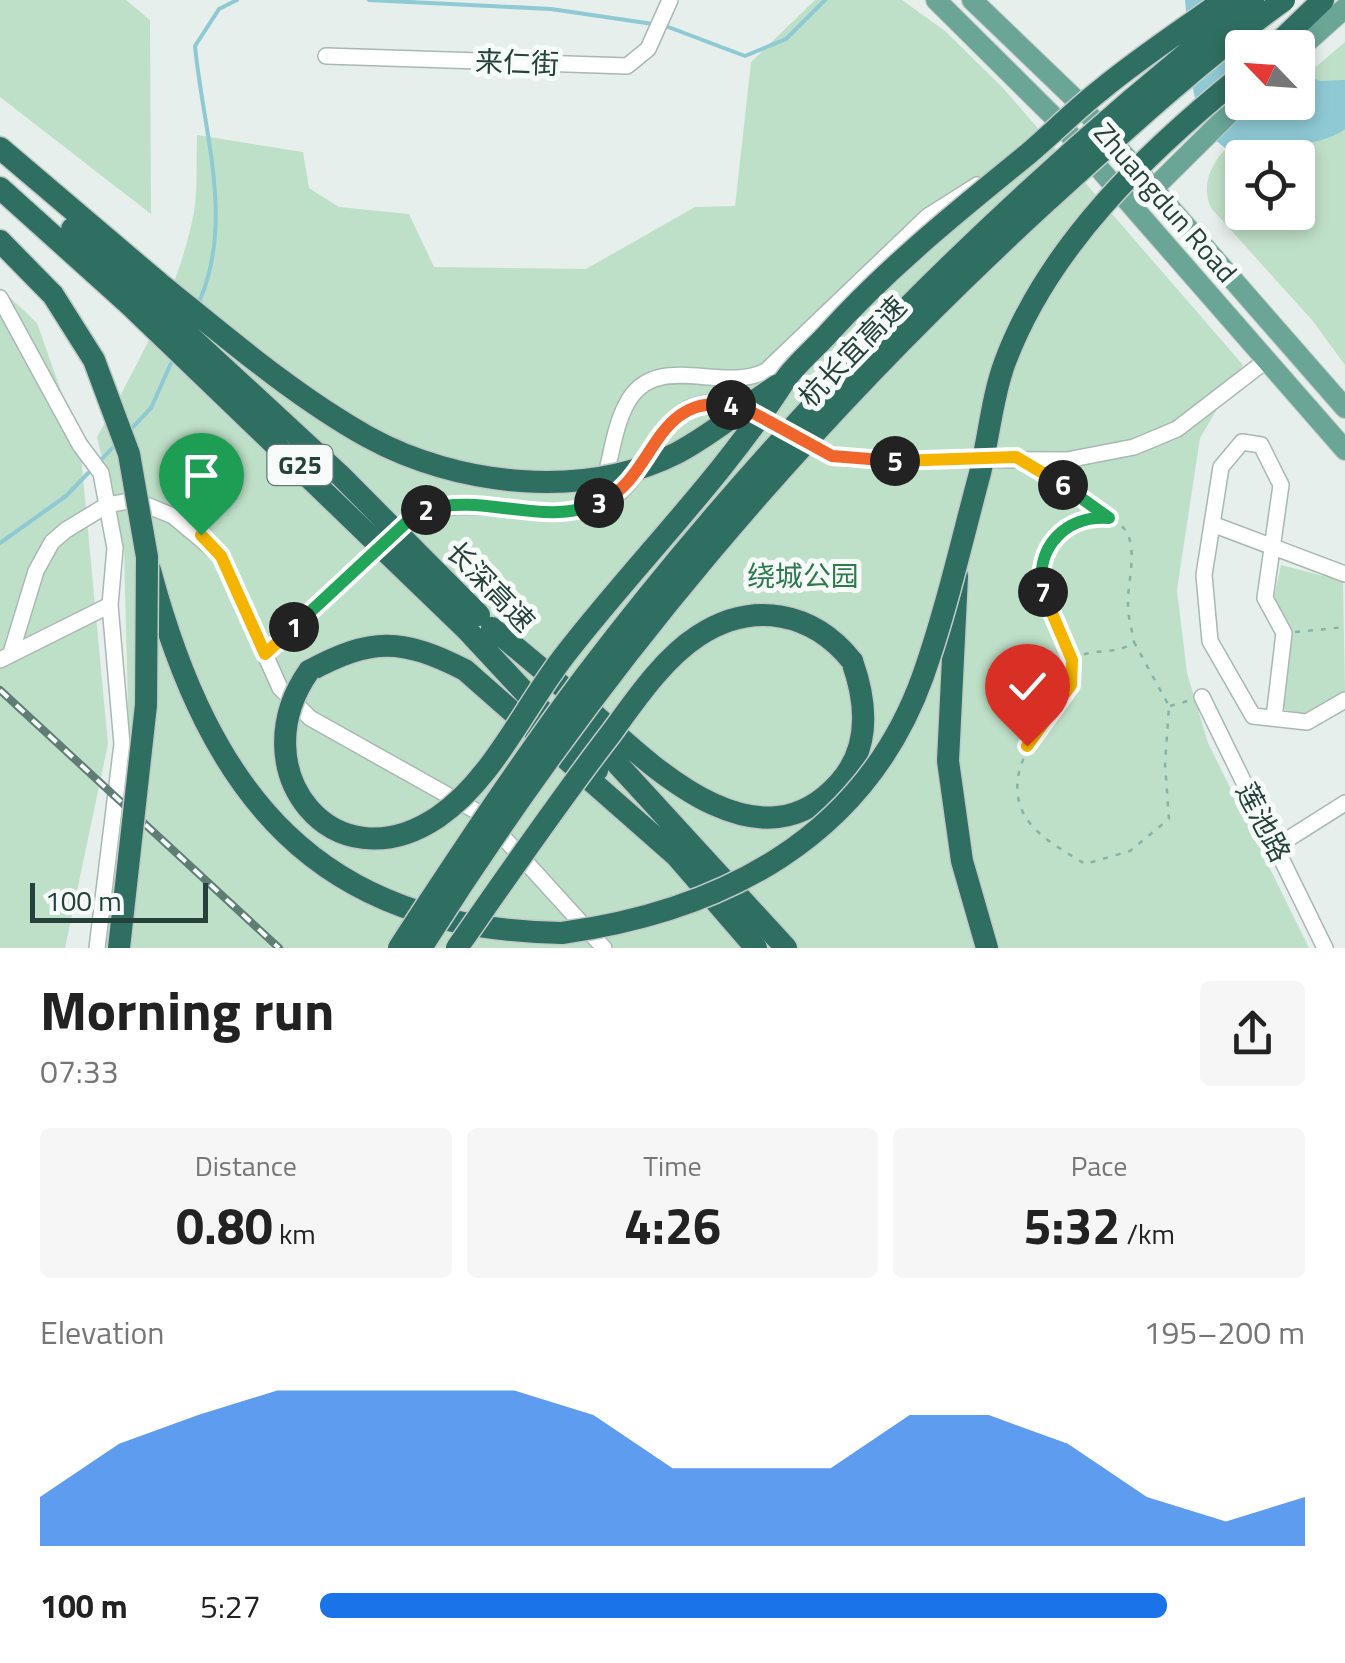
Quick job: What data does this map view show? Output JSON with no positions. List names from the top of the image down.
{
  "streets": {
    "highway": ["杭长宜高速", "G25", "长深高速"],
    "main road": ["Zhuangdun Road"],
    "street": ["来仁街", "莲池路"]
  },
  "parks": ["绕城公园"],
  "scale_bar": "100 m",
  "north": "top left",
  "page": {
    "pins": [
      "4",
      "5",
      "6",
      "3",
      "2",
      "7",
      "1"
    ],
    "scale": "100 m",
    "heading": ["Morning run", "07:33"],
    "stats": [
      ["Distance", "0.80 km"],
      ["Time", "4:26"],
      ["Pace", "5:32 /km"]
    ],
    "chart": ["Elevation", "195–200 m"],
    "list": [
      {
        "name": "100 m",
        "note": "5:27"
      }
    ]
  }
}
